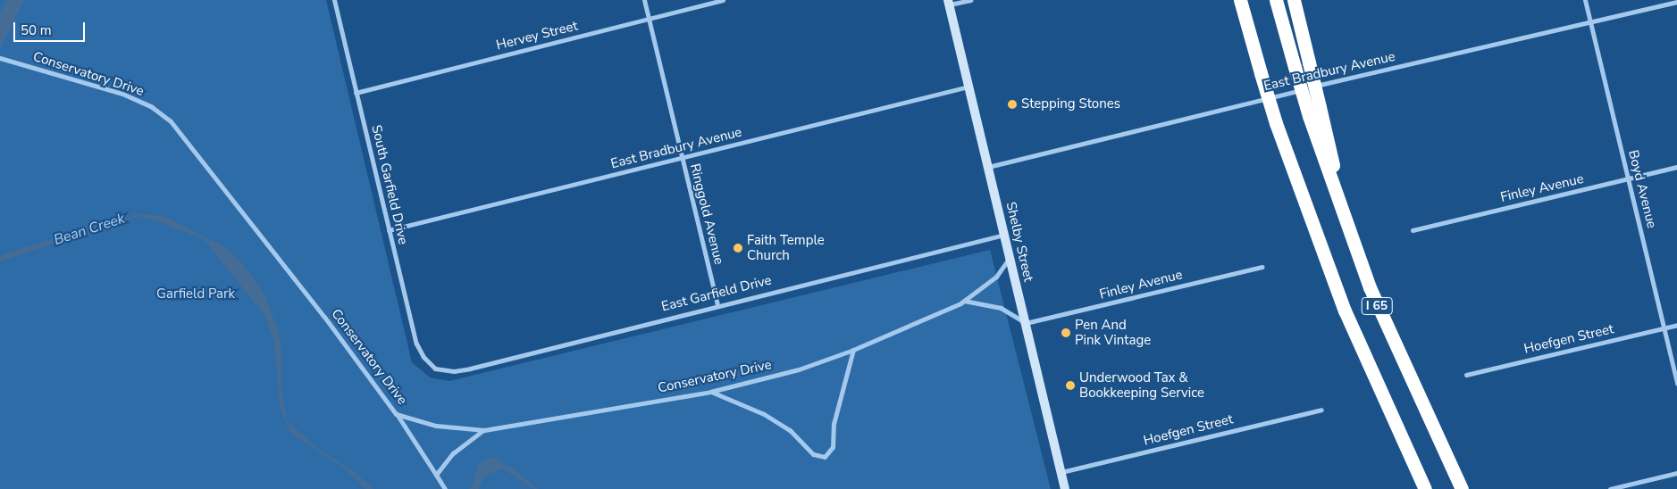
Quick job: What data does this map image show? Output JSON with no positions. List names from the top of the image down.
{
  "streets": {
    "highway": ["I 65"],
    "main road": ["Shelby Street"],
    "street": [
      "Hervey Street",
      "East Bradbury Avenue",
      "Conservatory Drive",
      "South Garfield Drive",
      "Finley Avenue",
      "Boyd Avenue",
      "Ringgold Avenue",
      "East Garfield Drive",
      "Hoefgen Street"
    ]
  },
  "crossings": [
    ["Hervey Street", "South Garfield Drive"],
    ["Hervey Street", "Ringgold Avenue"],
    ["East Bradbury Avenue", "South Garfield Drive"],
    ["East Bradbury Avenue", "Boyd Avenue"],
    ["East Bradbury Avenue", "Ringgold Avenue"],
    ["East Bradbury Avenue", "Shelby Street"],
    ["Conservatory Drive", "Shelby Street"],
    ["South Garfield Drive", "East Garfield Drive"],
    ["Finley Avenue", "Boyd Avenue"],
    ["Finley Avenue", "Shelby Street"],
    ["Boyd Avenue", "Hoefgen Street"],
    ["Ringgold Avenue", "East Garfield Drive"],
    ["Shelby Street", "East Garfield Drive"],
    ["Shelby Street", "Hoefgen Street"]
  ],
  "water": ["Bean Creek"],
  "parks": ["Garfield Park"],
  "places": [
    "Stepping Stones",
    "Faith Temple Church",
    "Pen And Pink Vintage",
    "Underwood Tax & Bookkeeping Service"
  ],
  "scale_bar": "50 m"
}
